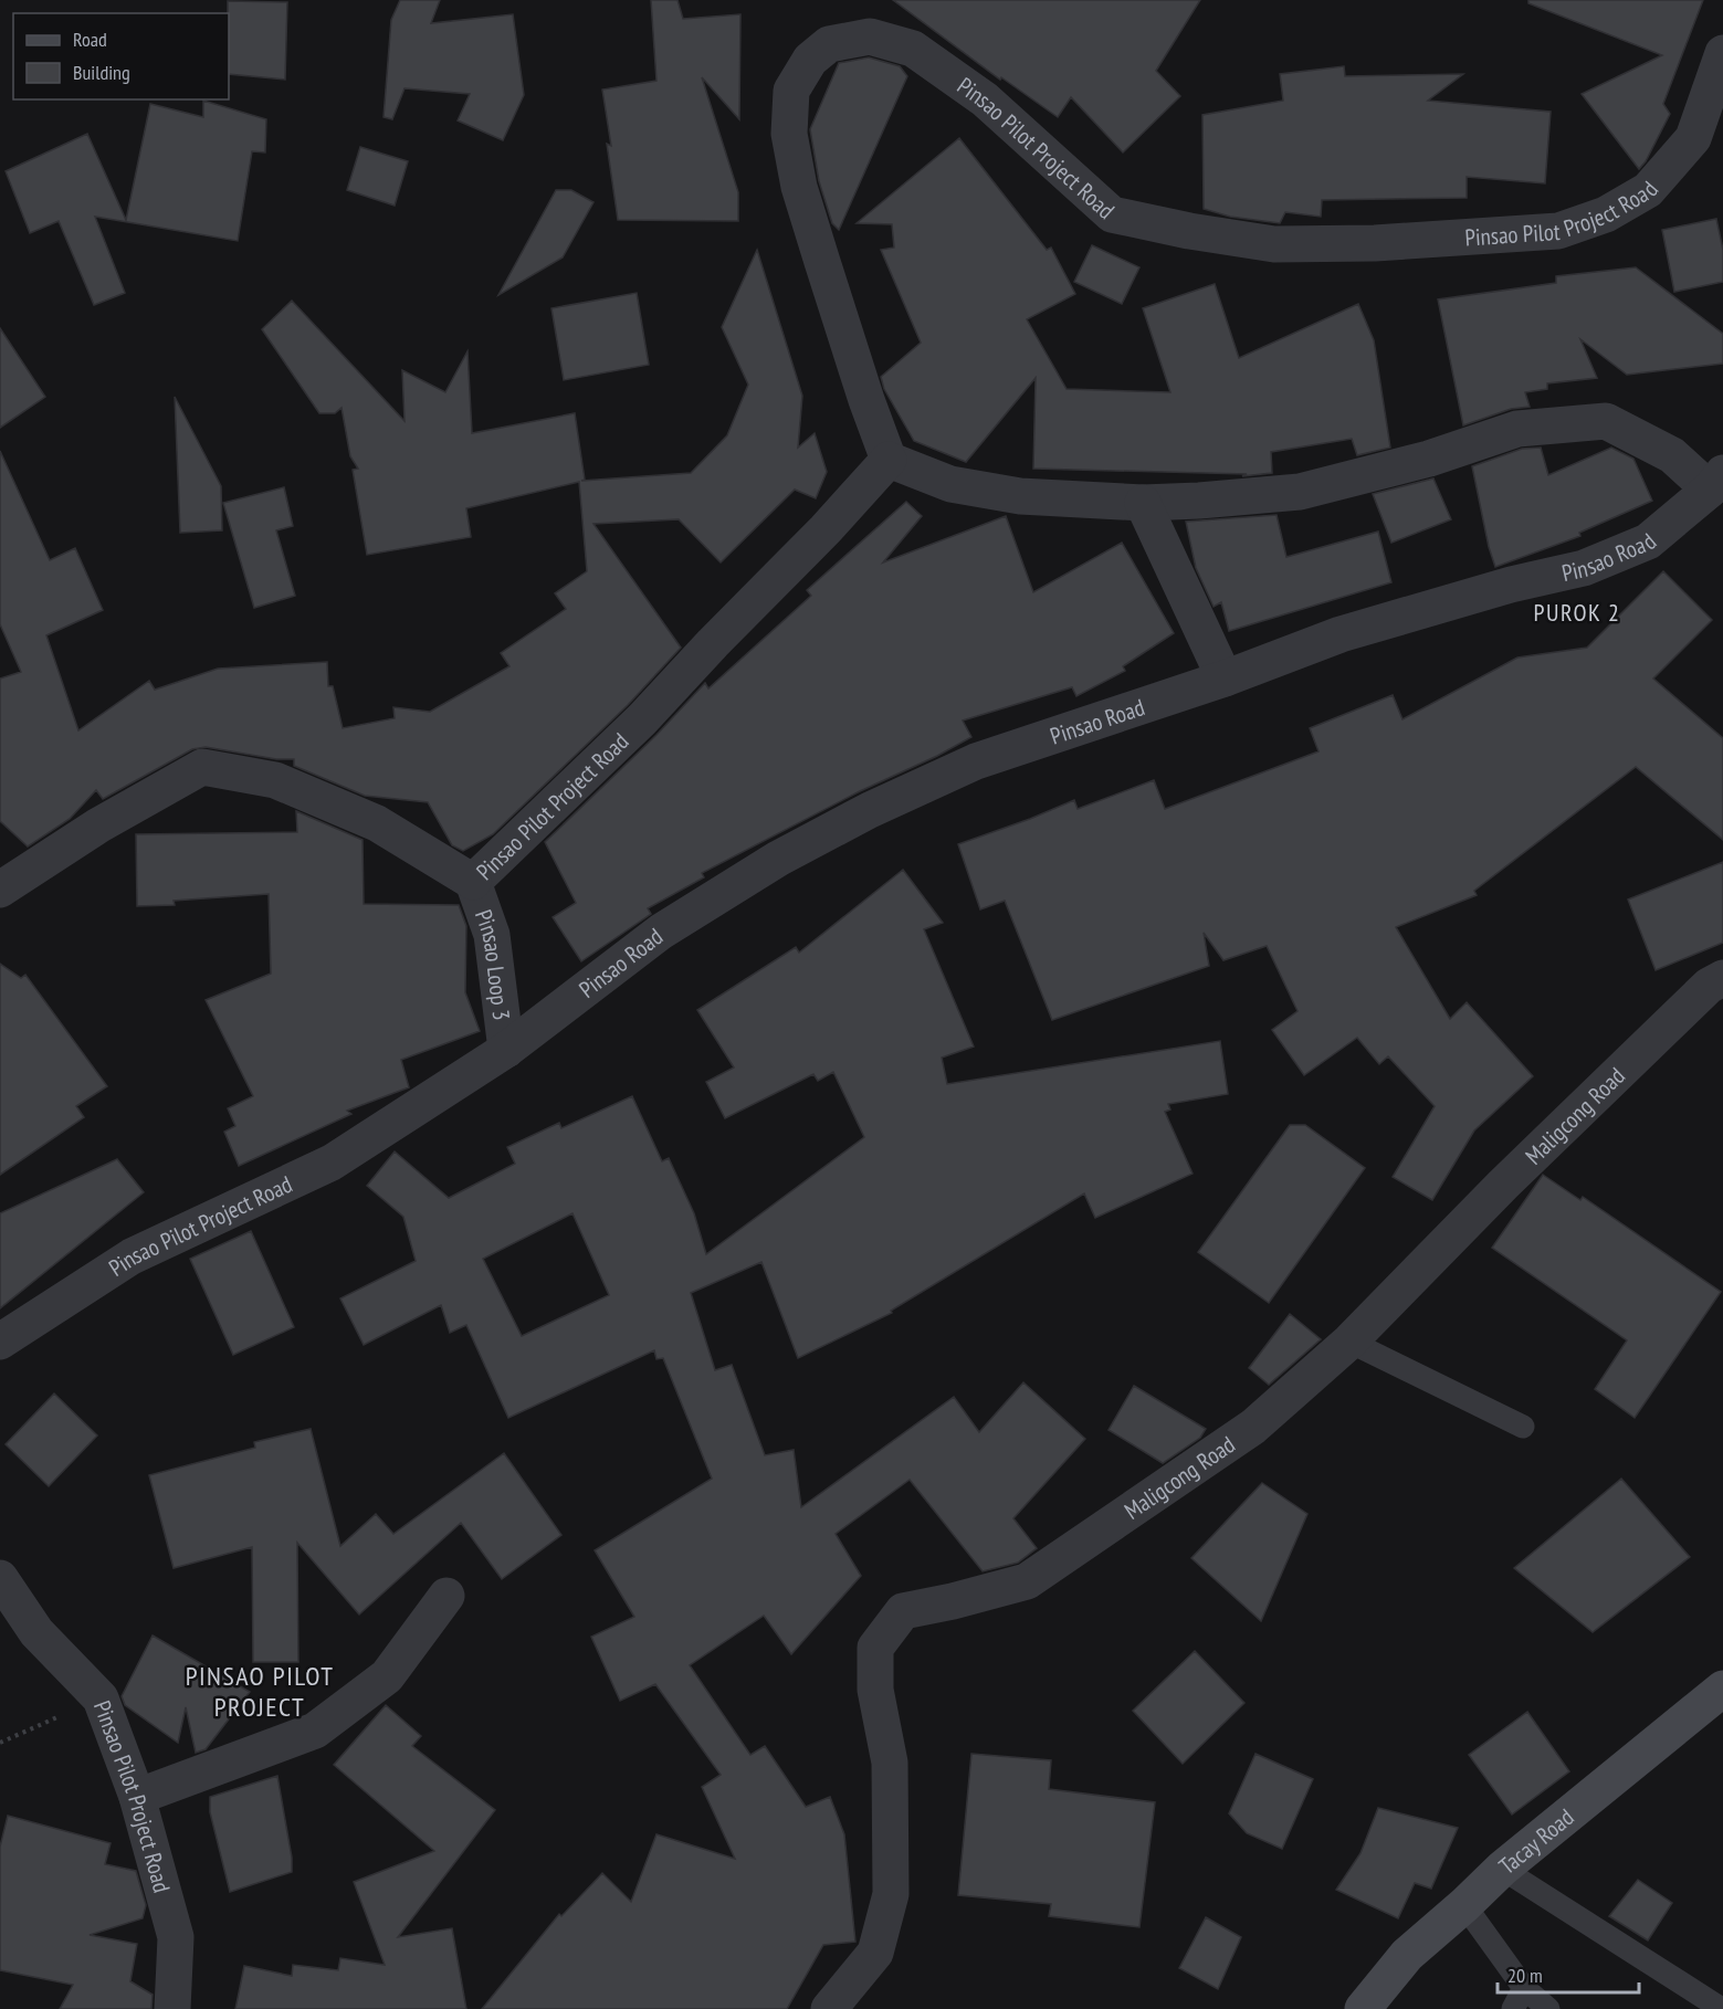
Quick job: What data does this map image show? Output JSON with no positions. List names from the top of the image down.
{
  "streets": {
    "main road": ["Tacay Road"],
    "street": [
      "Pinsao Pilot Project Road",
      "Pinsao Road",
      "Pinsao Loop 3",
      "Maligcong Road"
    ]
  },
  "crossings": [
    ["Pinsao Pilot Project Road", "Pinsao Road"],
    ["Pinsao Pilot Project Road", "Pinsao Loop 3"],
    ["Pinsao Road", "Pinsao Loop 3"]
  ],
  "districts": ["PUROK 2", "PINSAO PILOT PROJECT"],
  "legend": ["Road", "Building"],
  "scale_bar": "20 m"
}
